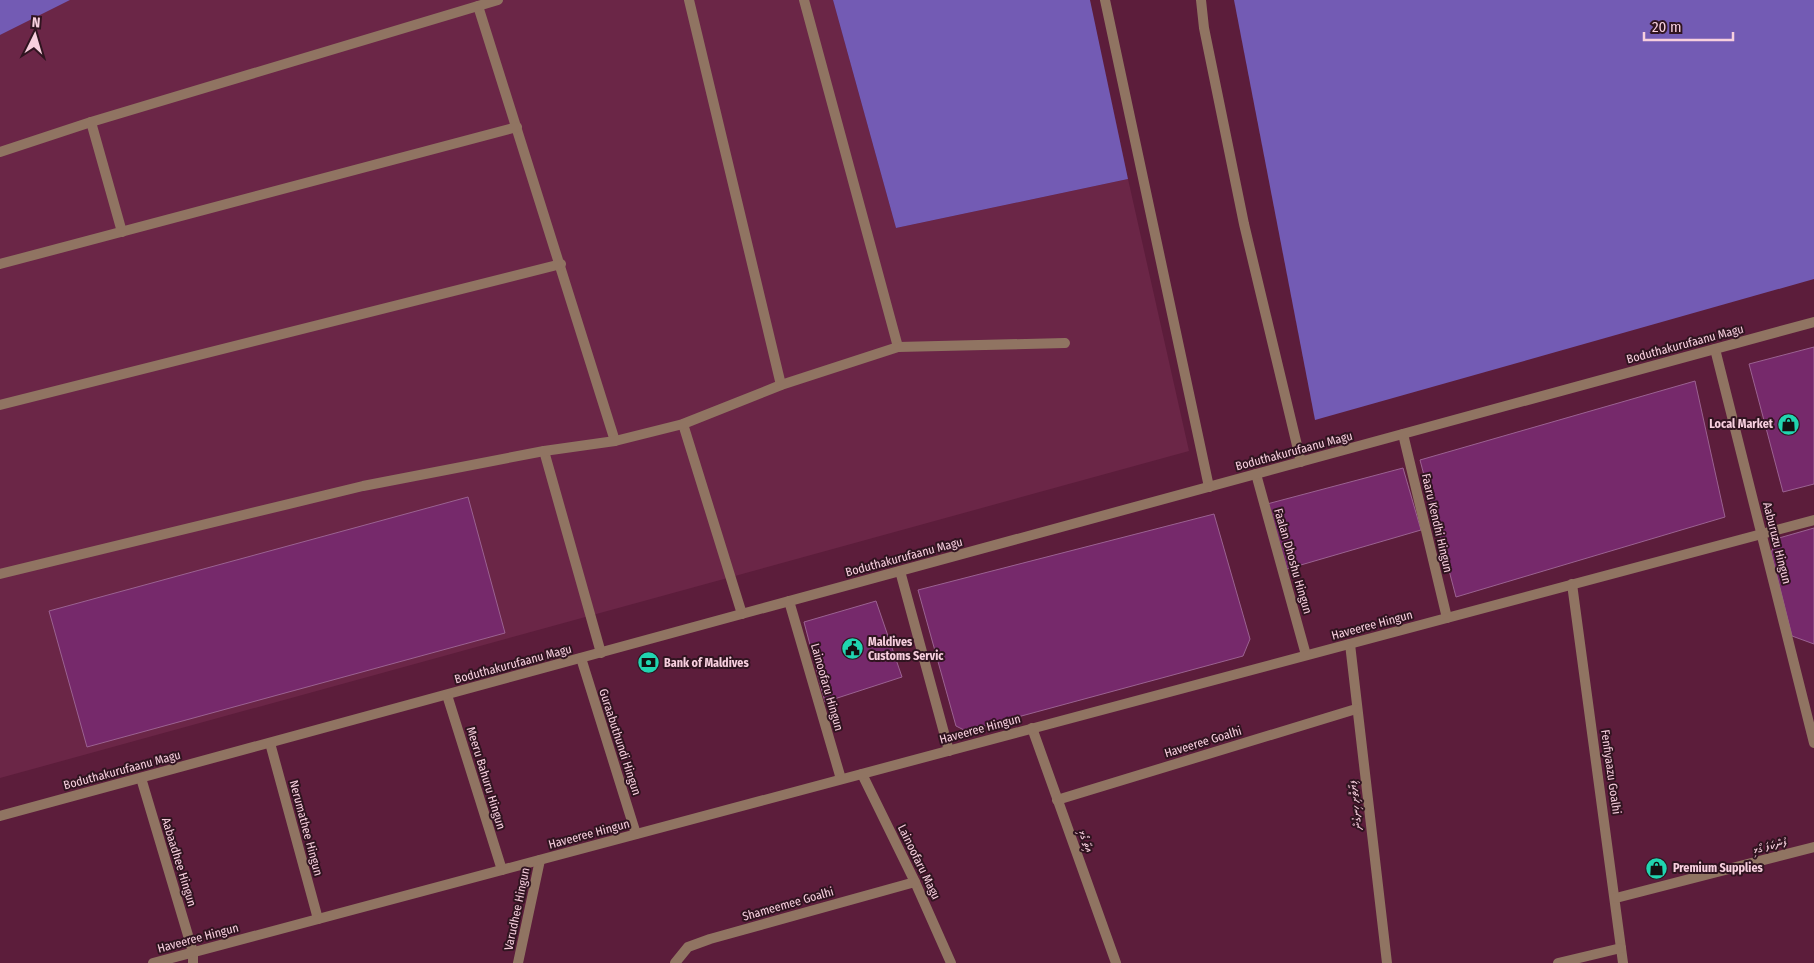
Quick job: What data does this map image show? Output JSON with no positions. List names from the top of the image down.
{
  "streets": {
    "street": [
      "Boduthakurufaanu Magu",
      "Faaru Kendhi Hingun",
      "Aaburuzu Hingun",
      "Faalan Dhoshu Hingun",
      "Haveeree Hingun",
      "Lainoofaru Hingun",
      "Guraabuthundi Hingun",
      "Haveeree Goalhi",
      "Fenfiyaazu Goalhi",
      "Meeru Bahuru Hingun",
      "ފިޔާތޮށި ހިނގުން",
      "Nerumathee Hingun",
      "އިތާ ގޯޅި",
      "ފުންކަފަ ގޯޅި",
      "Aabaadhee Hingun",
      "Lainoofaru Magu",
      "Shameemee Goalhi",
      "Varudhee Hingun"
    ]
  },
  "crossings": [
    ["Boduthakurufaanu Magu", "Faaru Kendhi Hingun"],
    ["Boduthakurufaanu Magu", "Aaburuzu Hingun"],
    ["Boduthakurufaanu Magu", "Faalan Dhoshu Hingun"],
    ["Boduthakurufaanu Magu", "Lainoofaru Hingun"],
    ["Boduthakurufaanu Magu", "Guraabuthundi Hingun"],
    ["Boduthakurufaanu Magu", "Meeru Bahuru Hingun"],
    ["Boduthakurufaanu Magu", "Nerumathee Hingun"],
    ["Boduthakurufaanu Magu", "Aabaadhee Hingun"],
    ["Faaru Kendhi Hingun", "Haveeree Hingun"],
    ["Aaburuzu Hingun", "Haveeree Hingun"],
    ["Faalan Dhoshu Hingun", "Haveeree Hingun"],
    ["Haveeree Hingun", "Lainoofaru Hingun"],
    ["Haveeree Hingun", "Guraabuthundi Hingun"],
    ["Haveeree Hingun", "Fenfiyaazu Goalhi"],
    ["Haveeree Hingun", "Meeru Bahuru Hingun"],
    ["Haveeree Hingun", "ފިޔާތޮށި ހިނގުން"],
    ["Haveeree Hingun", "Nerumathee Hingun"],
    ["Haveeree Hingun", "އިތާ ގޯޅި"],
    ["Haveeree Hingun", "Aabaadhee Hingun"],
    ["Haveeree Hingun", "Lainoofaru Magu"],
    ["Haveeree Hingun", "Varudhee Hingun"],
    ["Haveeree Goalhi", "ފިޔާތޮށި ހިނގުން"],
    ["Haveeree Goalhi", "އިތާ ގޯޅި"],
    ["Fenfiyaazu Goalhi", "ފުންކަފަ ގޯޅި"],
    ["Lainoofaru Magu", "Shameemee Goalhi"]
  ],
  "places": {
    "shop": ["Local Market", "Premium Supplies"],
    "public building": ["Maldives Customs Servic"],
    "bank": ["Bank of Maldives"]
  },
  "scale_bar": "20 m",
  "north": "top"
}
